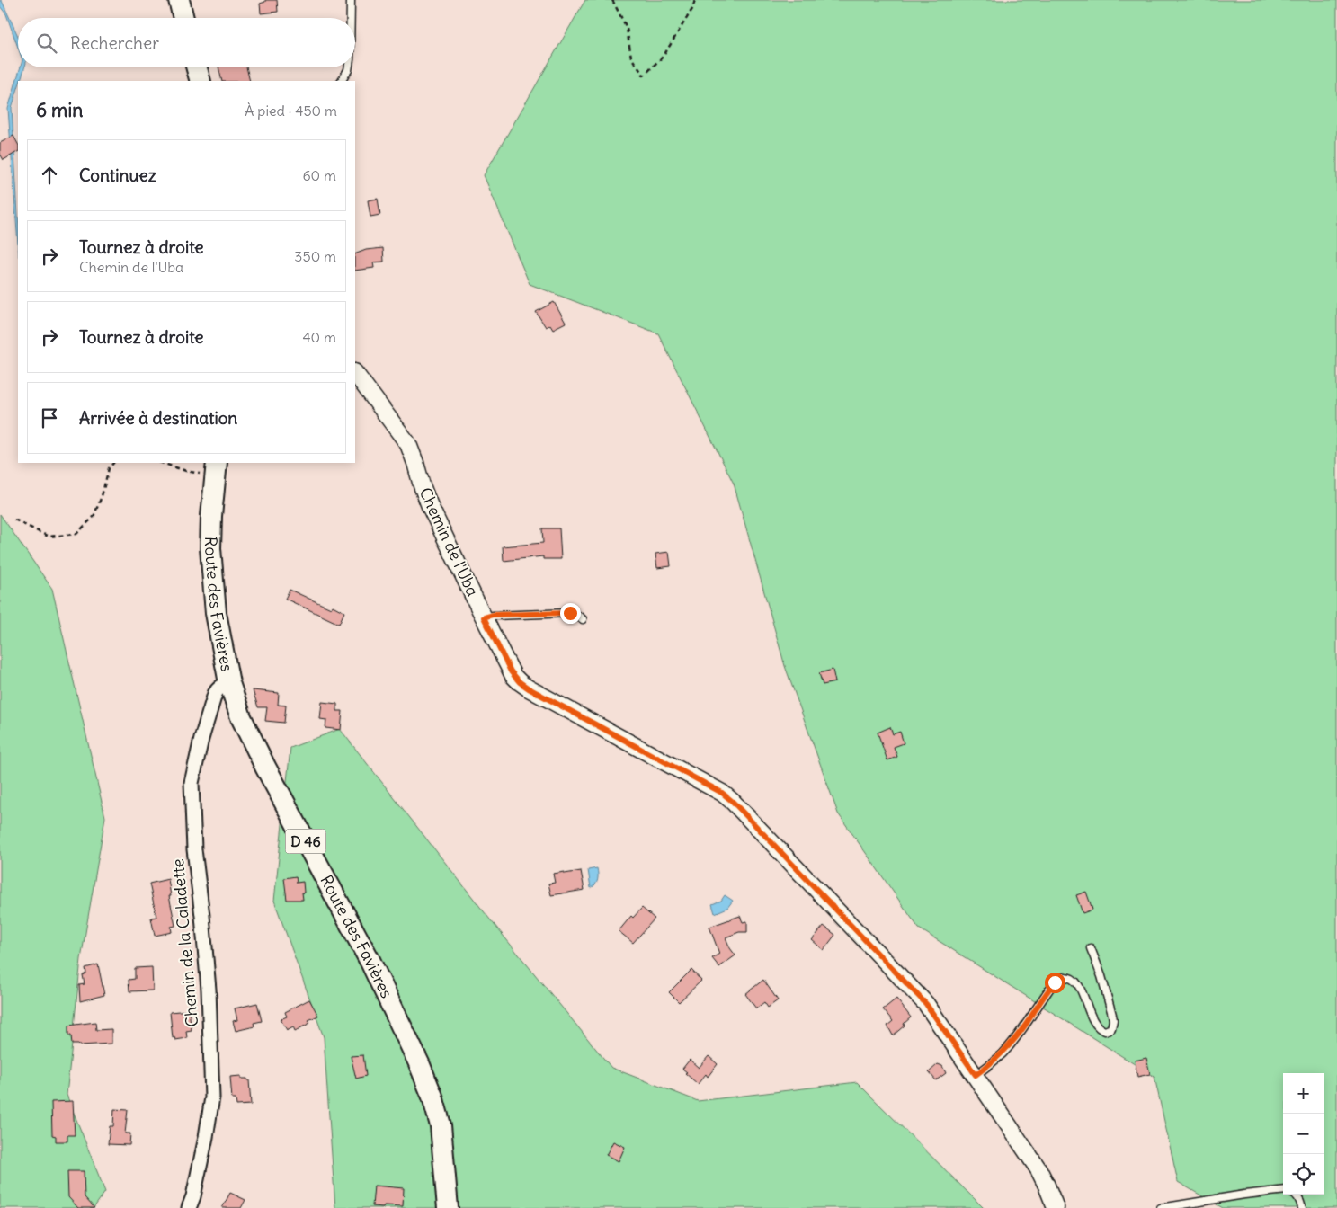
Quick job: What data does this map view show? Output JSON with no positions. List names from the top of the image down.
{
  "streets": {
    "main road": ["Route des Favières", "D 46"],
    "street": ["Chemin de l'Uba", "Chemin de la Caladette"]
  },
  "crossings": [
    ["Route des Favières", "Chemin de la Caladette"]
  ],
  "page": {
    "search": "Rechercher",
    "heading": ["6 min", "À pied · 450 m"],
    "list": [
      ["Continuez", "60 m"],
      ["Tournez à droite", "Chemin de l'Uba", "350 m"],
      ["Tournez à droite", "40 m"],
      "Arrivée à destination"
    ],
    "map_buttons": ["+", "−"]
  }
}
